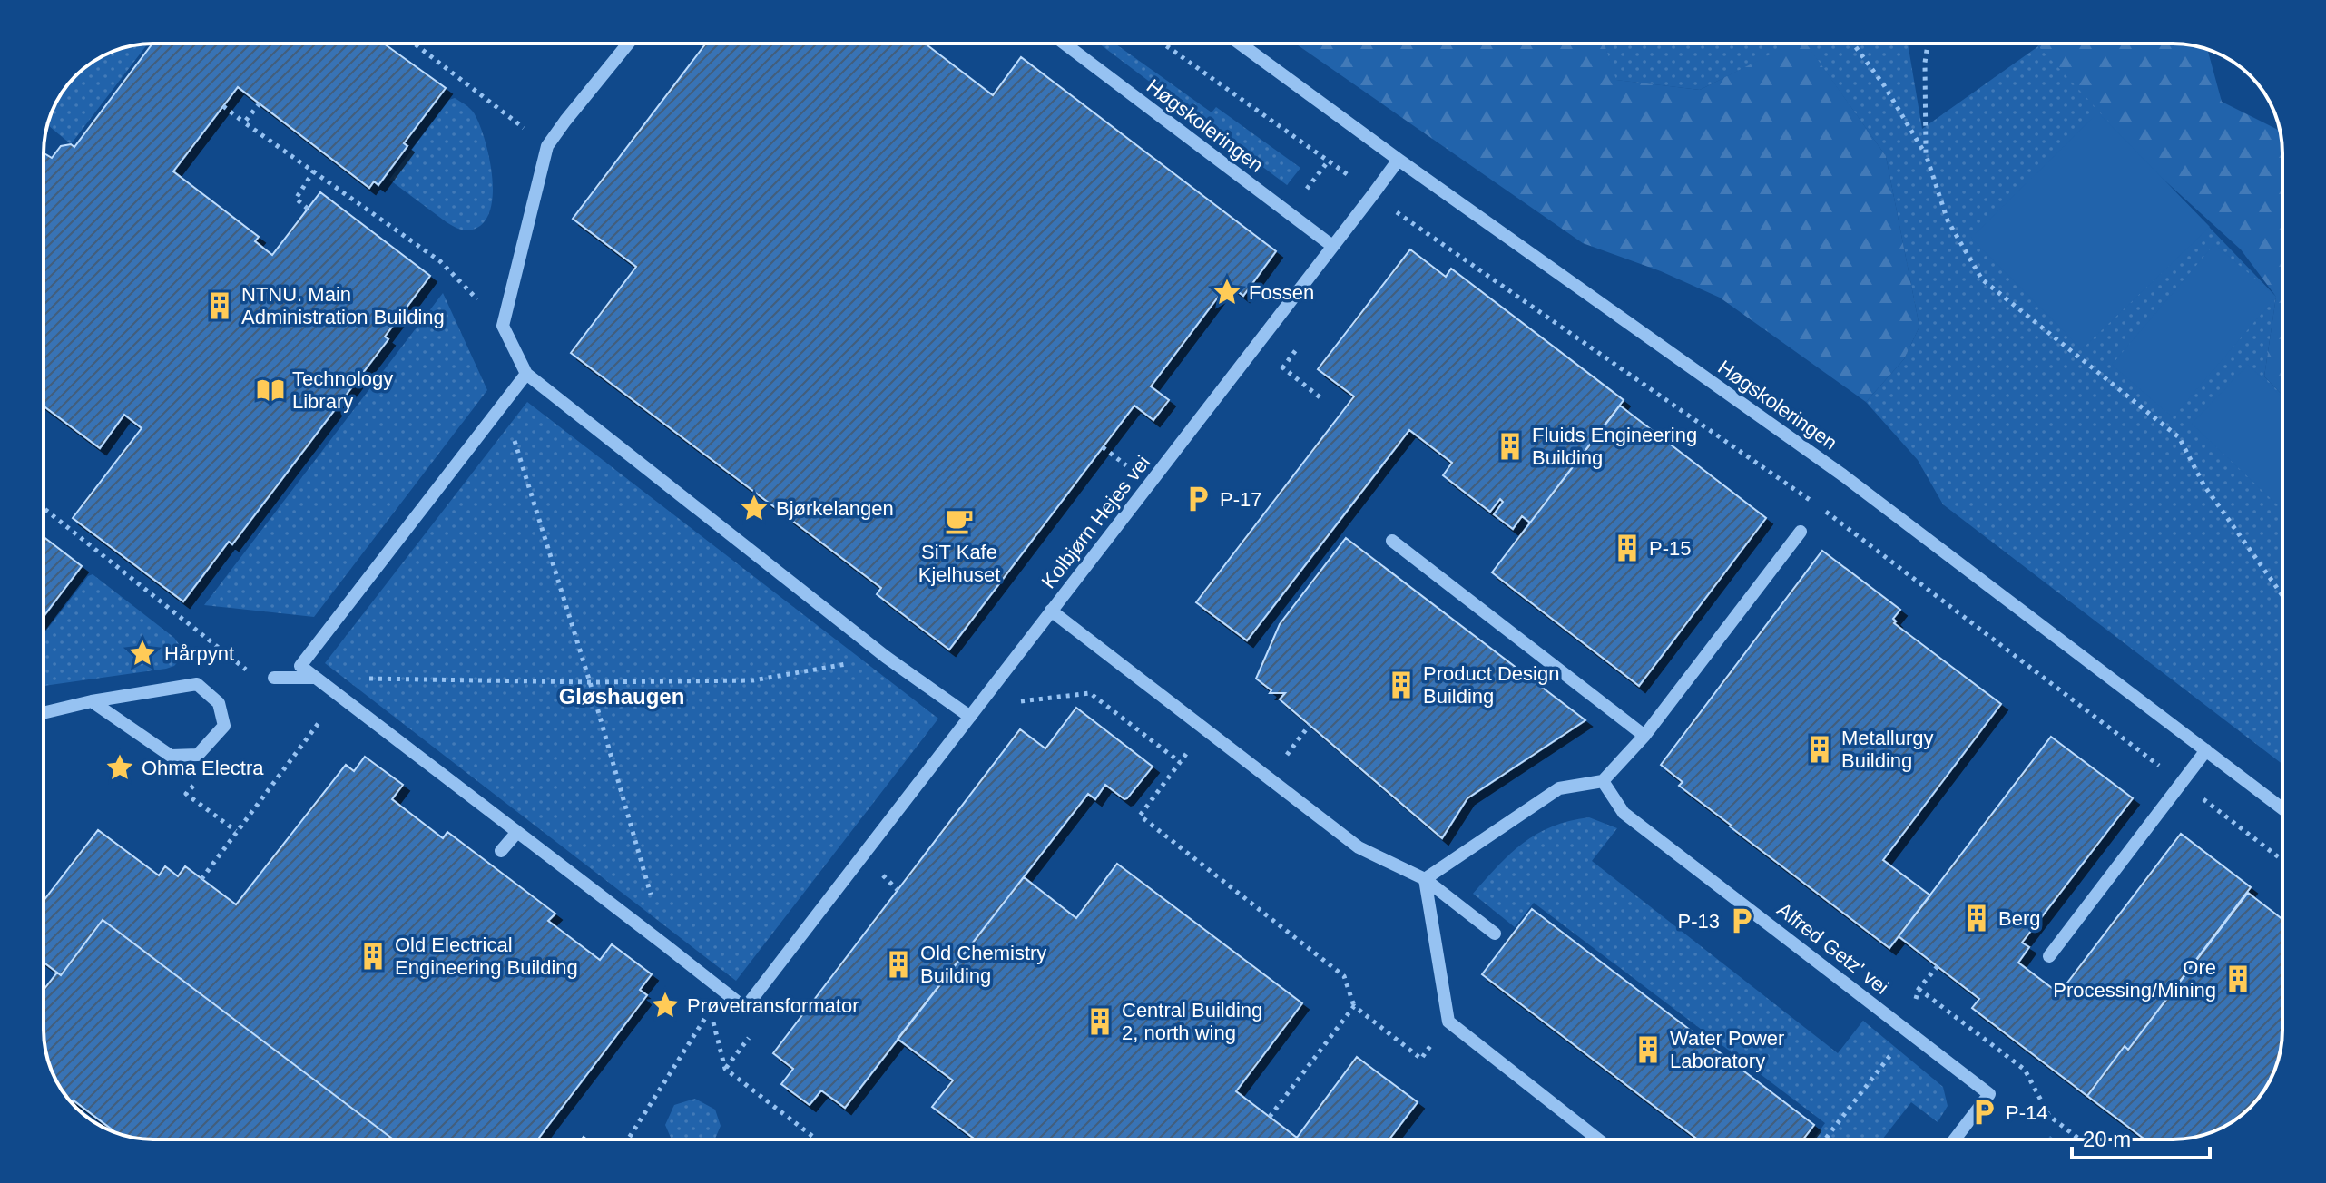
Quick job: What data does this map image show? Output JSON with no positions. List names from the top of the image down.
{
  "streets": {
    "street": ["Høgskoleringen", "Kolbjørn Hejes vei", "Alfred Getz' vei"]
  },
  "crossings": [
    ["Høgskoleringen", "Kolbjørn Hejes vei"]
  ],
  "districts": ["Gløshaugen"],
  "places": {
    "place": [
      "Fossen",
      "Bjørkelangen",
      "Hårpynt",
      "Ohma Electra",
      "Prøvetransformator"
    ],
    "building": [
      "NTNU. Main Administration Building",
      "Fluids Engineering Building",
      "P-15",
      "Product Design Building",
      "Metallurgy Building",
      "Berg",
      "Old Electrical Engineering Building",
      "Old Chemistry Building",
      "Ore Processing/Mining",
      "Central Building 2, north wing",
      "Water Power Laboratory"
    ],
    "library": ["Technology Library"],
    "parking": ["P-17", "P-13", "P-14"],
    "cafe": ["SiT Kafe Kjelhuset"]
  },
  "scale_bar": "20 m"
}
